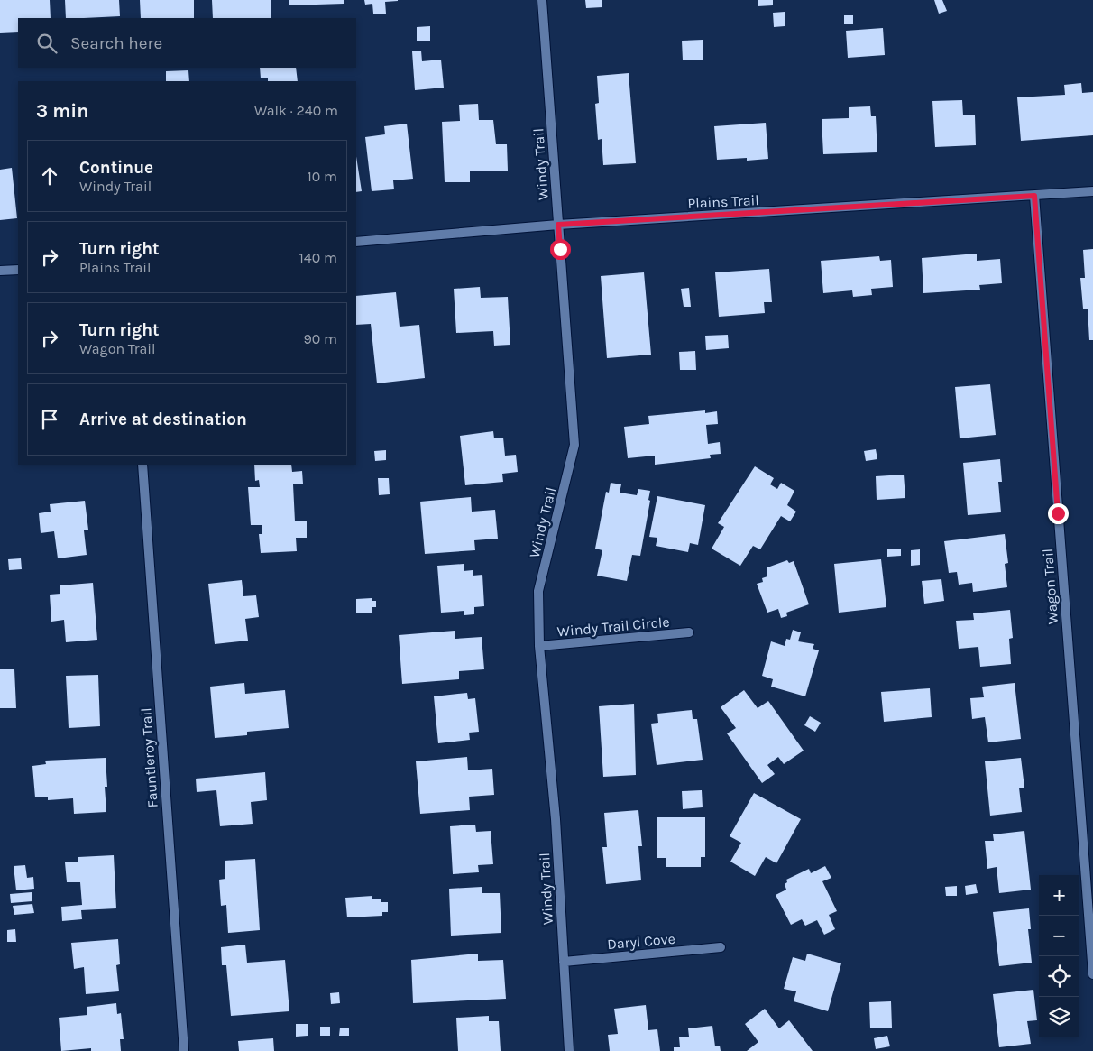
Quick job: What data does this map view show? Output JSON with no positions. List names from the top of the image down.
{
  "streets": {
    "street": [
      "Windy Trail",
      "Plains Trail",
      "Wagon Trail",
      "Windy Trail Circle",
      "Fauntleroy Trail",
      "Daryl Cove"
    ]
  },
  "crossings": [
    ["Windy Trail", "Plains Trail"],
    ["Windy Trail", "Windy Trail Circle"],
    ["Windy Trail", "Daryl Cove"],
    ["Plains Trail", "Wagon Trail"]
  ],
  "page": {
    "search": "Search here",
    "heading": ["3 min", "Walk · 240 m"],
    "list": [
      ["Continue", "Windy Trail", "10 m"],
      ["Turn right", "Plains Trail", "140 m"],
      ["Turn right", "Wagon Trail", "90 m"],
      "Arrive at destination"
    ],
    "map_buttons": ["+", "−"]
  }
}
